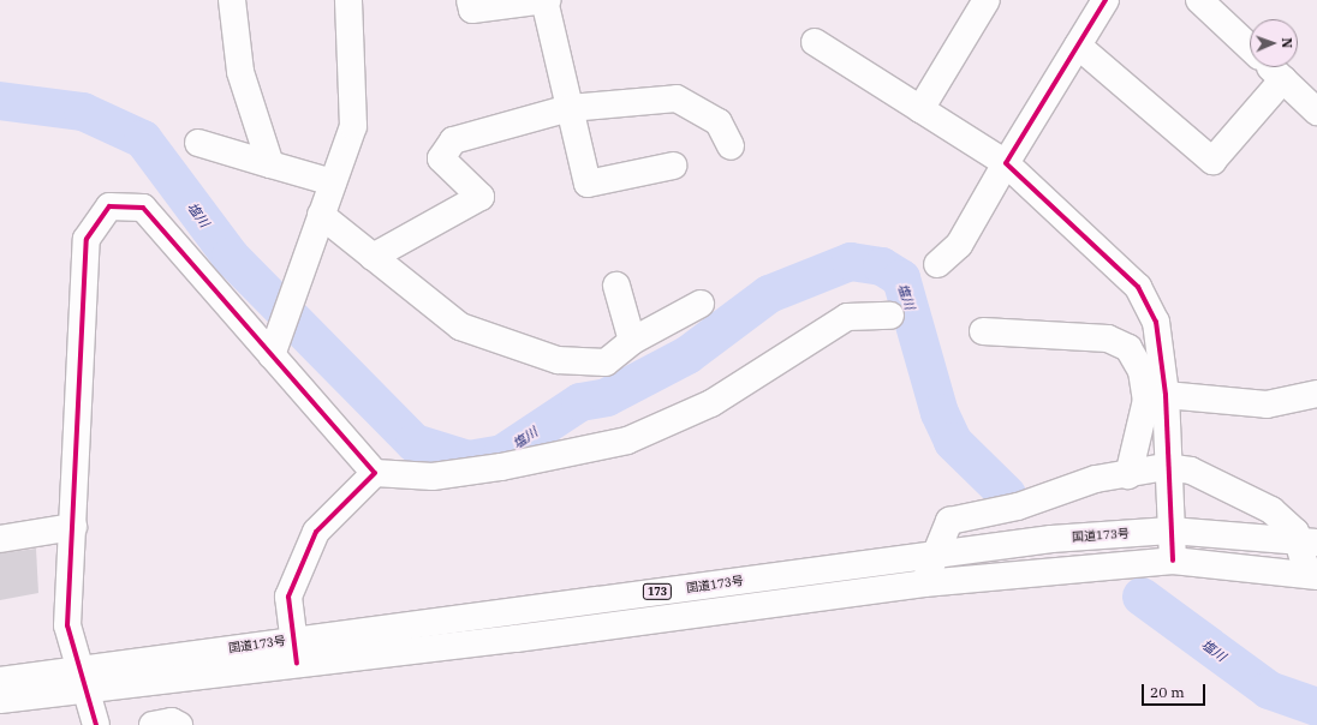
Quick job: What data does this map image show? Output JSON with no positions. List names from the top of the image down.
{
  "streets": {
    "main road": ["国道173号", "173"]
  },
  "water": ["塩川"],
  "scale_bar": "20 m",
  "north": "right"
}
